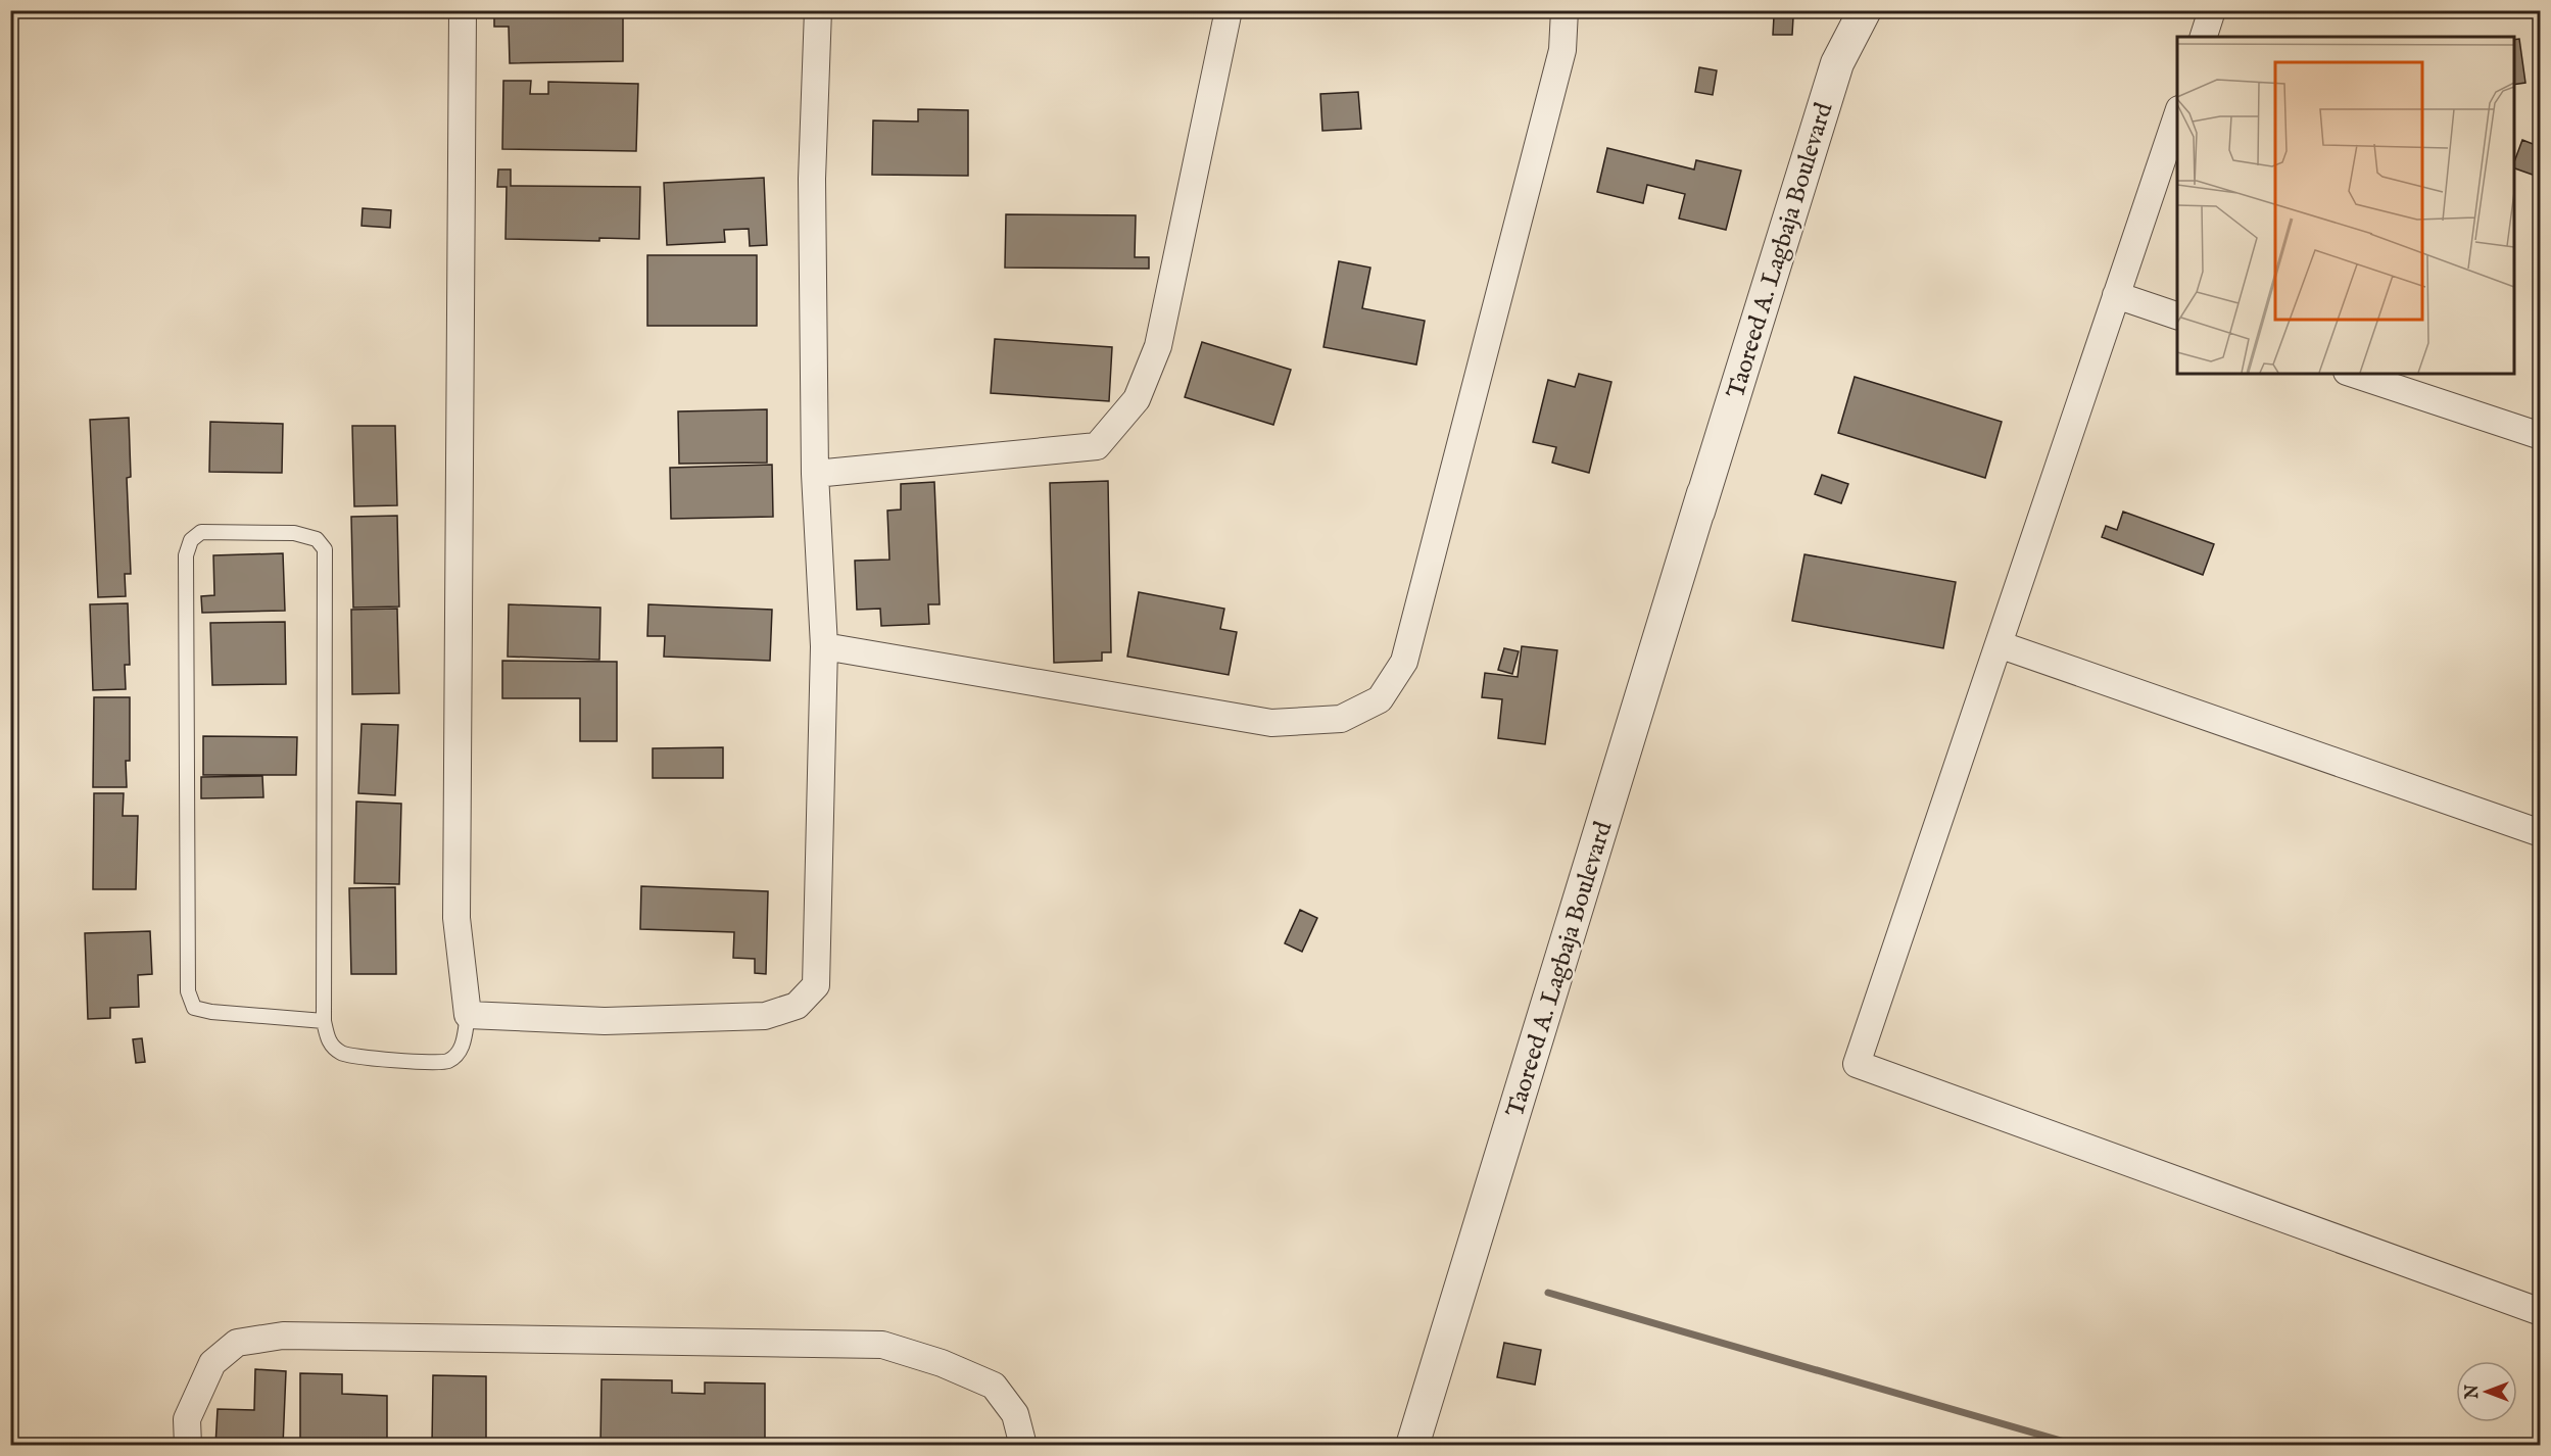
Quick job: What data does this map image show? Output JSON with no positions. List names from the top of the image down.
{
  "streets": {
    "street": ["Taoreed A. Lagbaja Boulevard"]
  },
  "north": "left"
}
